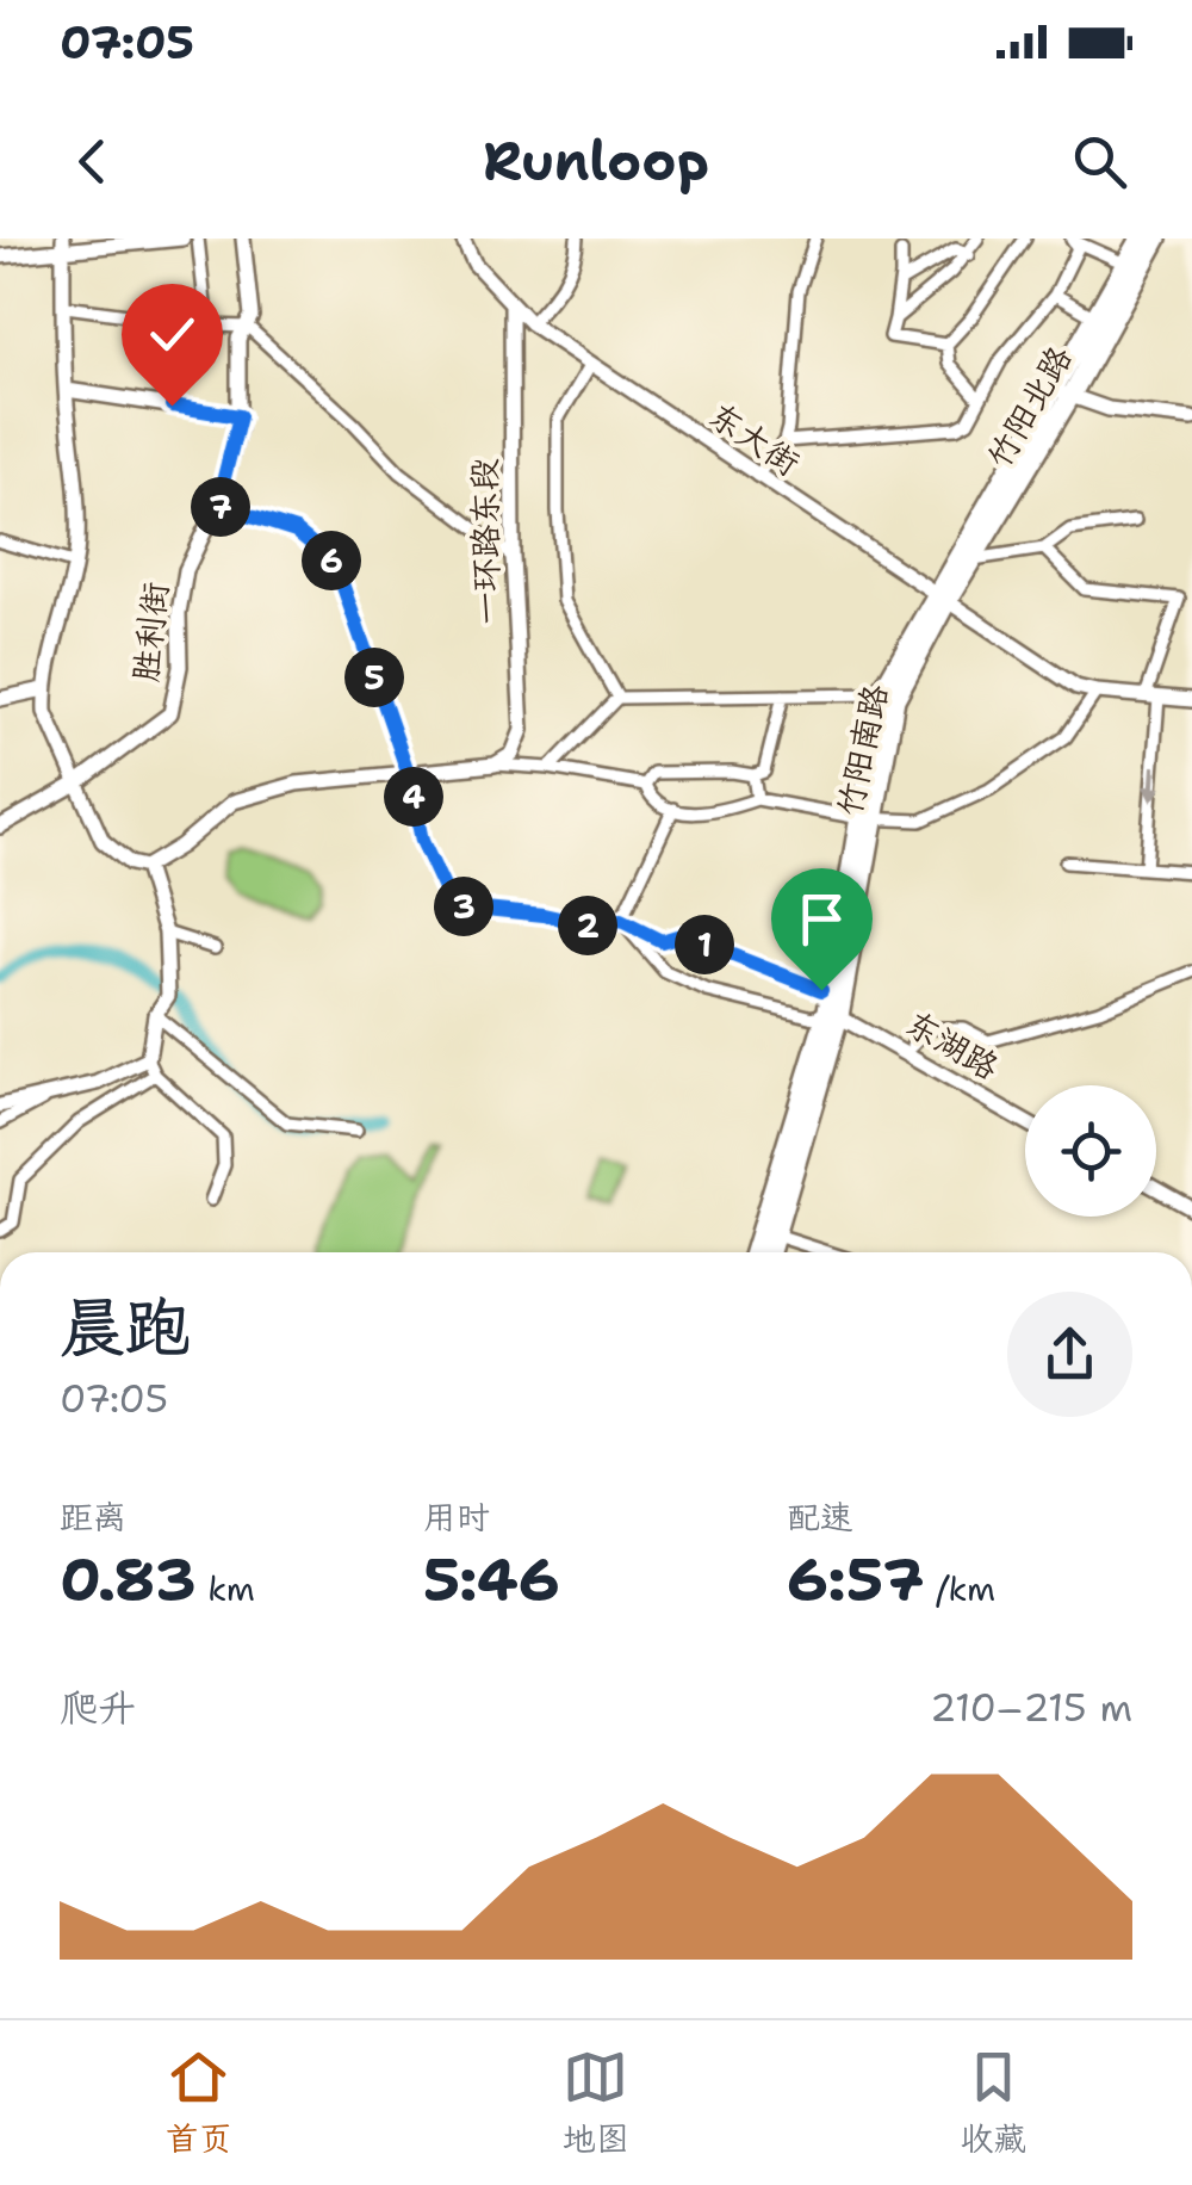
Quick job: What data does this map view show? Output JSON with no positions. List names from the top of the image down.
{
  "streets": {
    "highway": ["竹阳北路", "竹阳南路"],
    "street": [
      "东大街",
      "一环路东段",
      "胜利街",
      "东湖路"
    ]
  },
  "crossings": [
    ["竹阳北路", "东大街"],
    ["竹阳北路", "竹阳南路"],
    ["东大街", "一环路东段"],
    ["东大街", "竹阳南路"],
    ["竹阳南路", "东湖路"]
  ],
  "page": {
    "status": "07:05",
    "header": "Runloop",
    "pins": [
      "7",
      "6",
      "5",
      "4",
      "3",
      "2",
      "1"
    ],
    "heading": ["晨跑", "07:05"],
    "stats": [
      ["距离", "0.83 km"],
      ["用时", "5:46"],
      ["配速", "6:57 /km"]
    ],
    "chart": ["爬升", "210–215 m"],
    "tabs": ["首页", "地图", "收藏"]
  }
}
